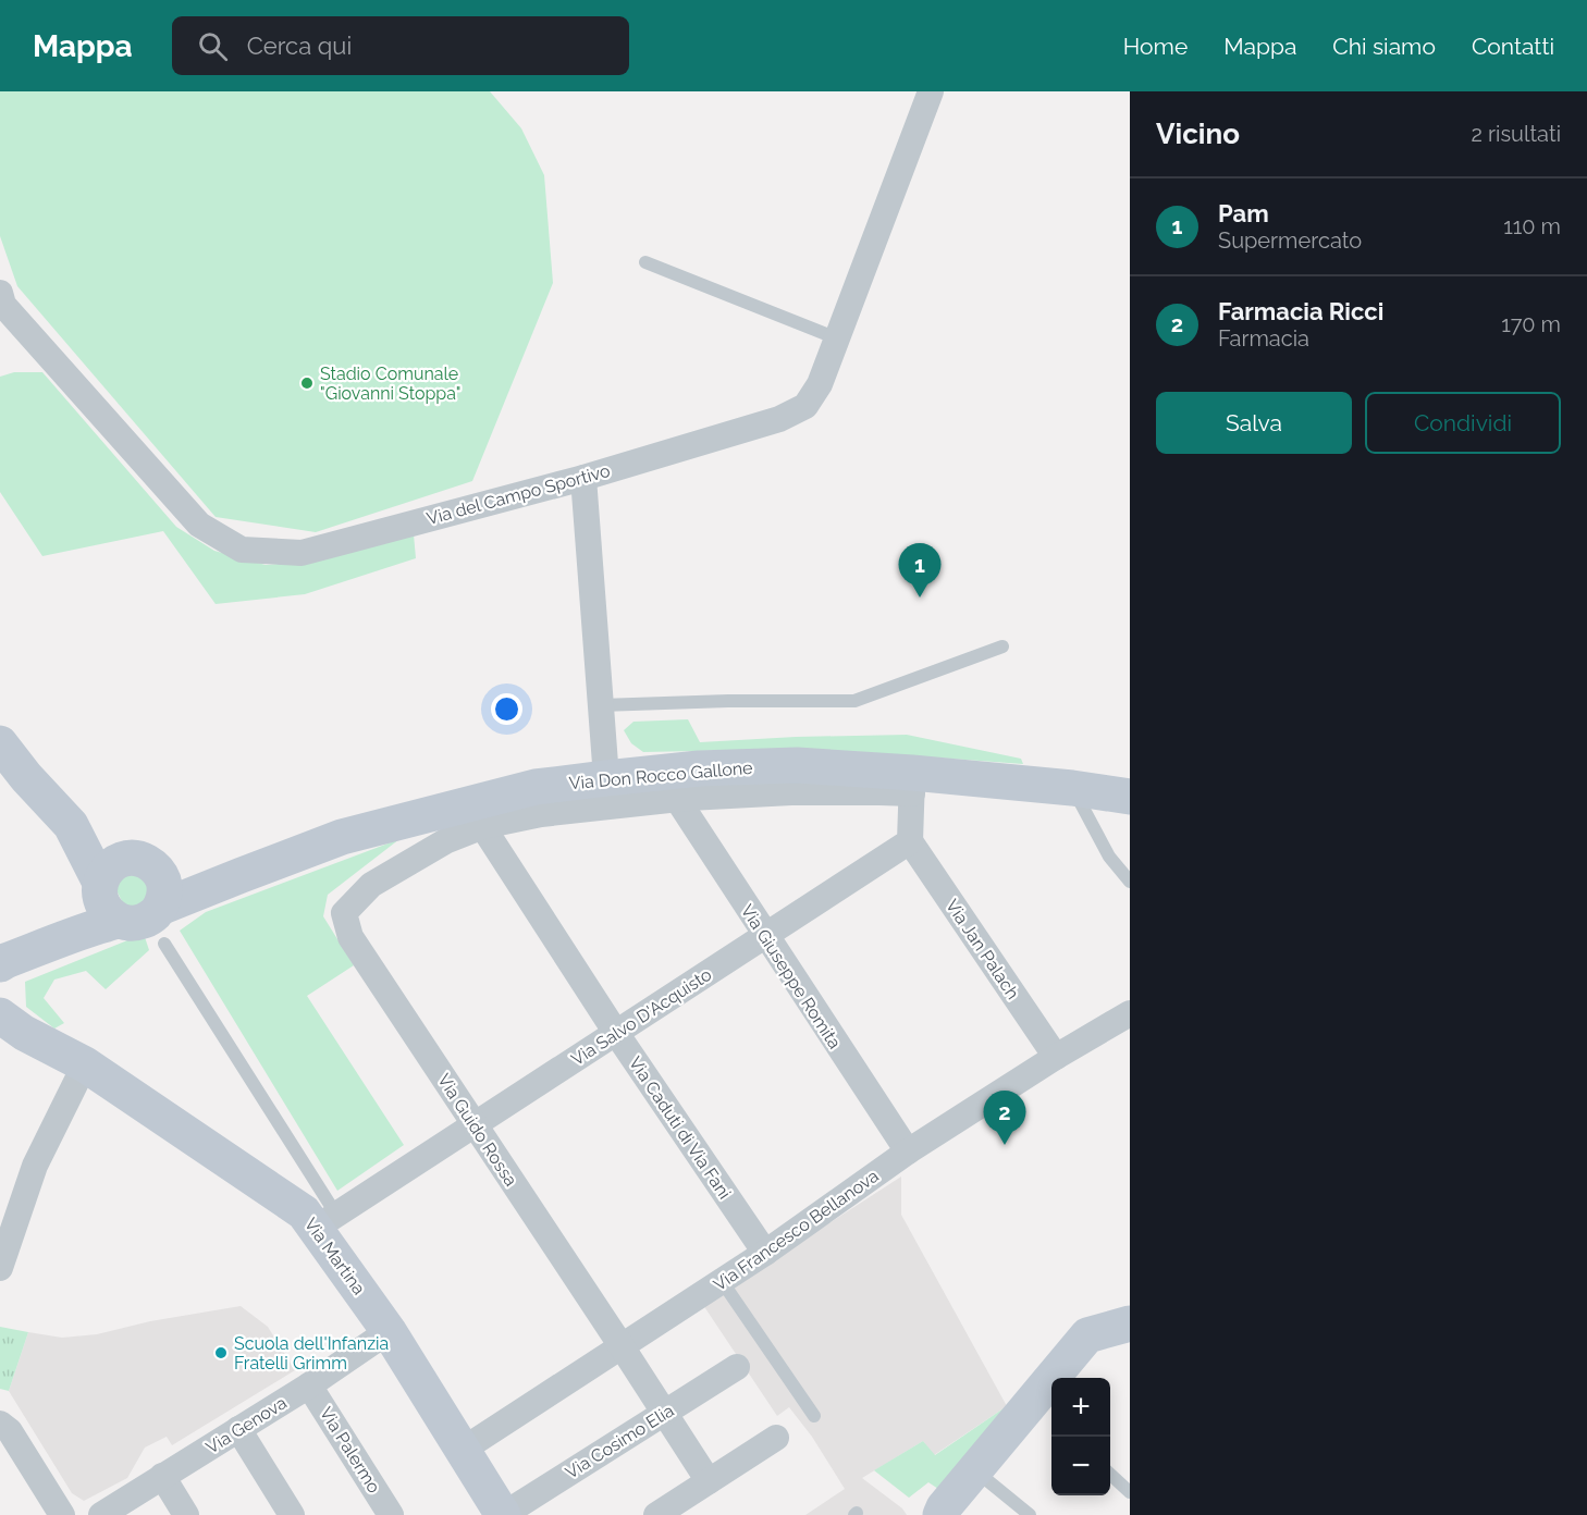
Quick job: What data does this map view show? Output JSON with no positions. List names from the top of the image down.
{
  "streets": {
    "main road": ["Via Don Rocco Gallone", "Via Martina"],
    "street": [
      "Via del Campo Sportivo",
      "Via Jan Palach",
      "Via Giuseppe Romita",
      "Via Salvo D'Acquisto",
      "Via Caduti di Via Fani",
      "Via Guido Rossa",
      "Via Francesco Bellanova",
      "Via Genova",
      "Via Cosimo Elia",
      "Via Palermo"
    ]
  },
  "crossings": [
    ["Via Don Rocco Gallone", "Via Caduti di Via Fani"],
    ["Via Don Rocco Gallone", "Via Guido Rossa"],
    ["Via Jan Palach", "Via Salvo D'Acquisto"],
    ["Via Jan Palach", "Via Francesco Bellanova"],
    ["Via Giuseppe Romita", "Via Salvo D'Acquisto"],
    ["Via Giuseppe Romita", "Via Francesco Bellanova"],
    ["Via Salvo D'Acquisto", "Via Caduti di Via Fani"],
    ["Via Salvo D'Acquisto", "Via Guido Rossa"],
    ["Via Salvo D'Acquisto", "Via Martina"],
    ["Via Caduti di Via Fani", "Via Guido Rossa"],
    ["Via Caduti di Via Fani", "Via Francesco Bellanova"],
    ["Via Guido Rossa", "Via Francesco Bellanova"],
    ["Via Guido Rossa", "Via Cosimo Elia"],
    ["Via Francesco Bellanova", "Via Martina"],
    ["Via Martina", "Via Genova"],
    ["Via Martina", "Via Cosimo Elia"],
    ["Via Genova", "Via Palermo"]
  ],
  "places": ["Stadio Comunale \"Giovanni Stoppa\"", "Scuola dell'Infanzia Fratelli Grimm"],
  "page": {
    "header": "Mappa",
    "search": "Cerca qui",
    "nav": [
      "Home",
      "Mappa",
      "Chi siamo",
      "Contatti"
    ],
    "heading": ["Vicino", "2 risultati"],
    "list": [
      {
        "mark": "1",
        "name": "Pam",
        "note": "Supermercato",
        "value": "110 m"
      },
      {
        "mark": "2",
        "name": "Farmacia Ricci",
        "note": "Farmacia",
        "value": "170 m"
      }
    ],
    "buttons": ["Salva", "Condividi"],
    "pins": ["1", "2"],
    "map_buttons": ["+", "−"]
  }
}
